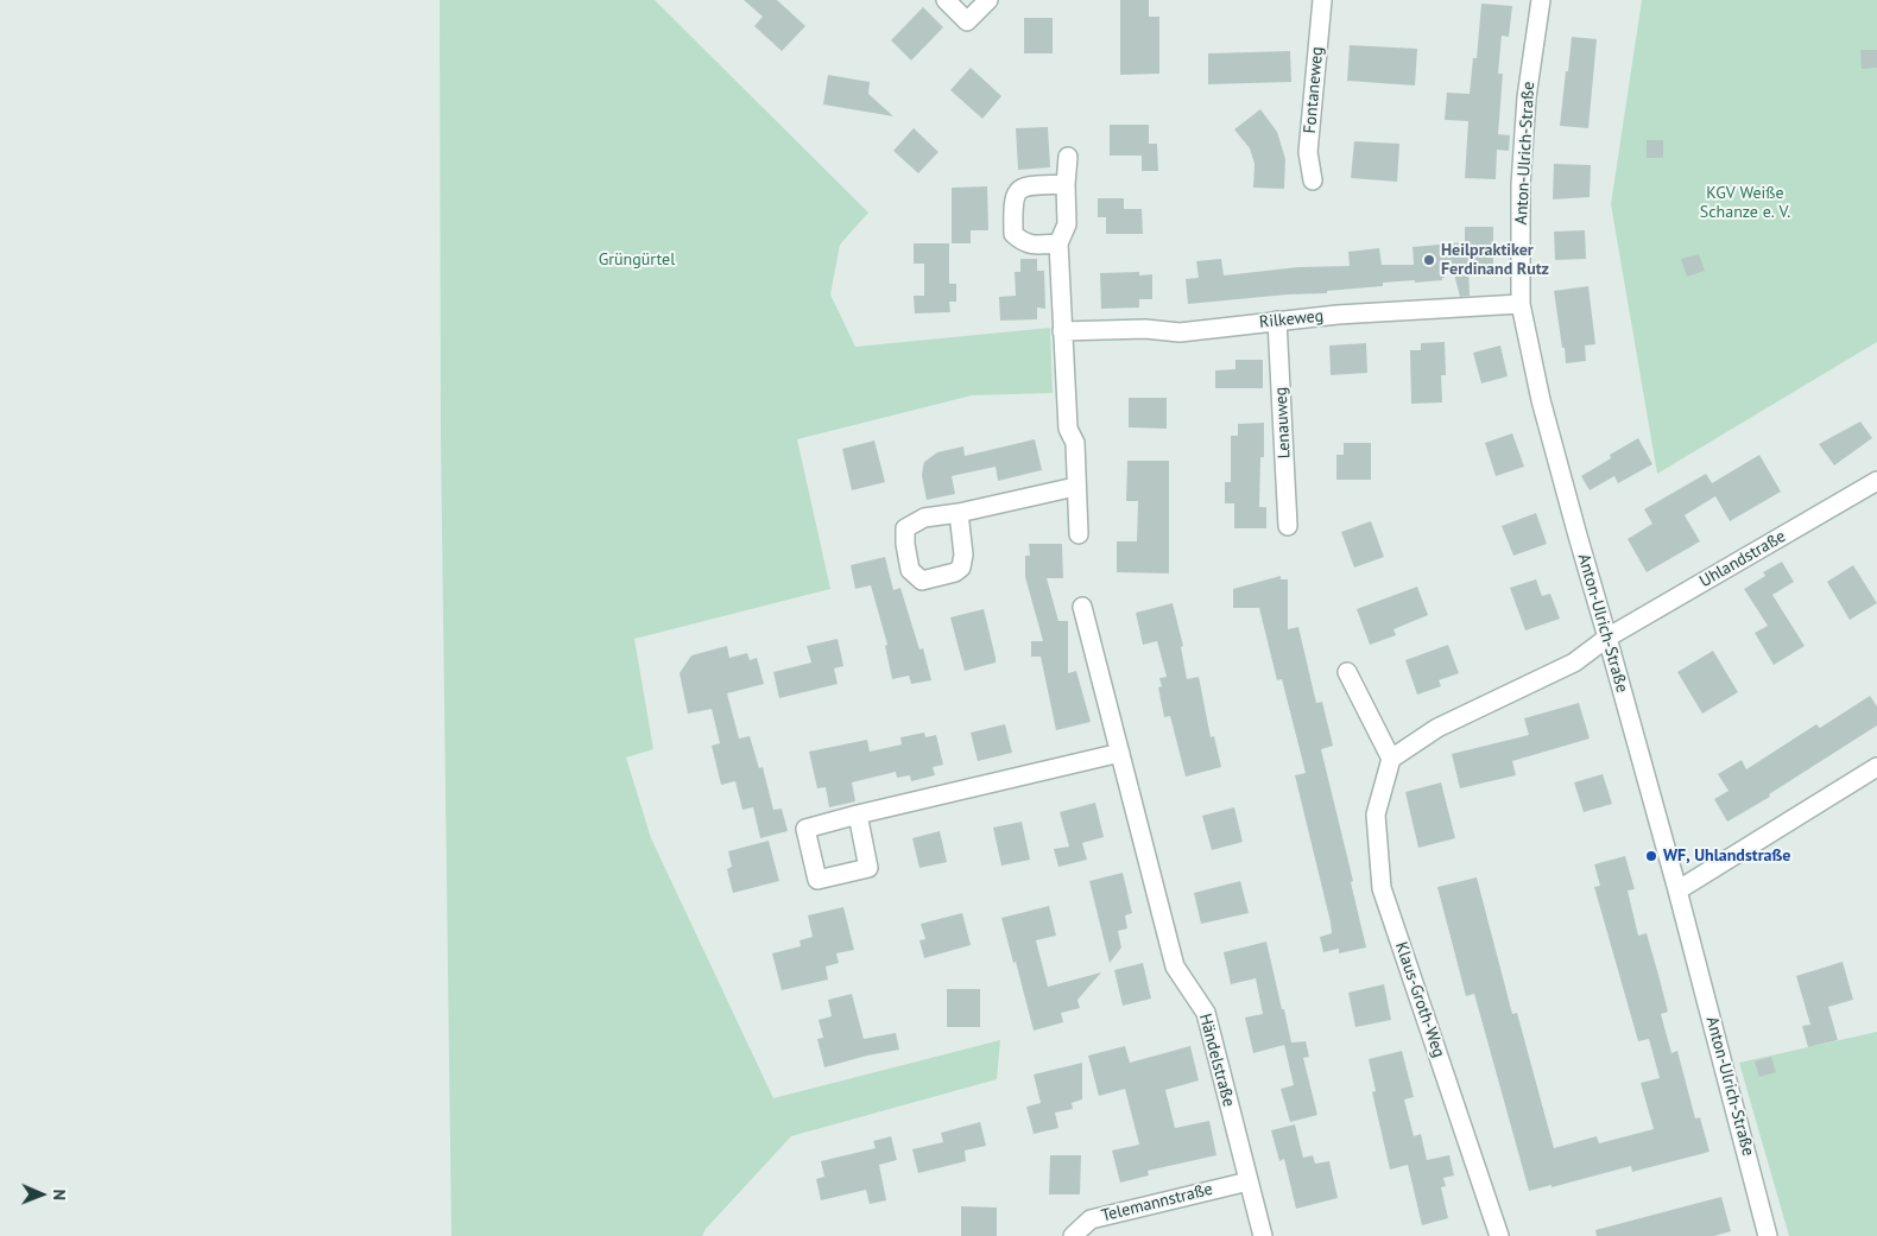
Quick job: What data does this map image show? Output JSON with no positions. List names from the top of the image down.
{
  "streets": {
    "street": [
      "Fontaneweg",
      "Anton-Ulrich-Straße",
      "Rilkeweg",
      "Lenauweg",
      "Uhlandstraße",
      "Klaus-Groth-Weg",
      "Händelstraße",
      "Telemannstraße"
    ]
  },
  "crossings": [
    ["Anton-Ulrich-Straße", "Rilkeweg"],
    ["Anton-Ulrich-Straße", "Uhlandstraße"],
    ["Rilkeweg", "Lenauweg"],
    ["Händelstraße", "Telemannstraße"]
  ],
  "parks": ["KGV Weiße Schanze e. V.", "Grüngürtel"],
  "places": ["Heilpraktiker Ferdinand Rutz", "WF, Uhlandstraße"],
  "north": "right"
}
